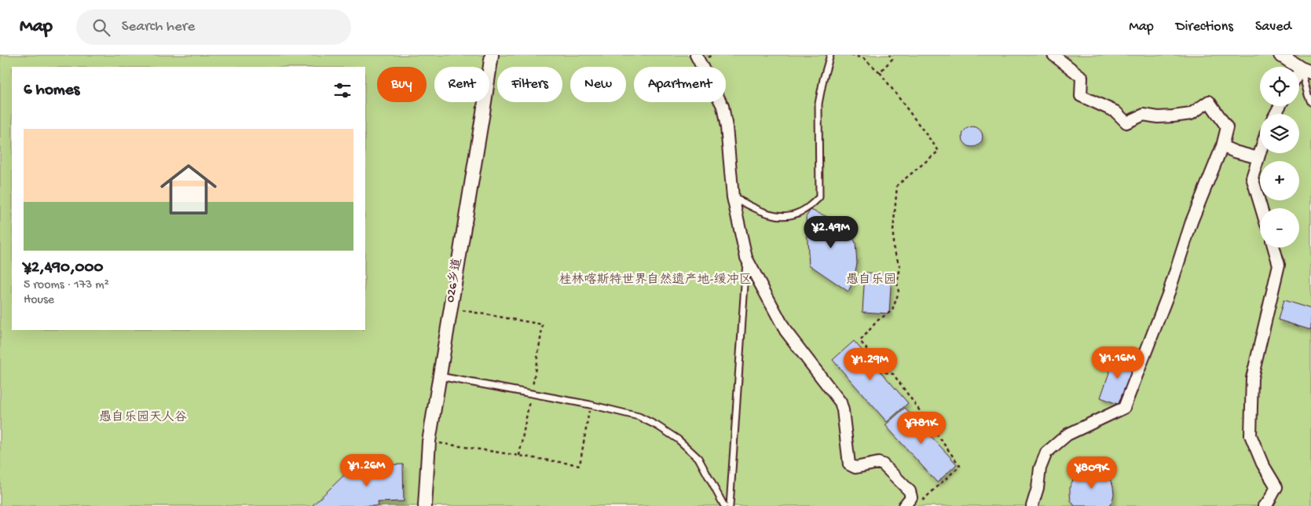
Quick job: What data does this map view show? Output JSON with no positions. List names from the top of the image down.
{
  "streets": {
    "street": ["026乡道"]
  },
  "parks": ["桂林喀斯特世界自然遗产地-缓冲区", "愚自乐园", "愚自乐园天人谷"],
  "page": {
    "header": "Map",
    "search": "Search here",
    "nav": ["Map", "Directions", "Saved"],
    "map_buttons": ["+", "−"],
    "chip": [
      "Buy",
      "Rent",
      "Filters",
      "New",
      "Apartment"
    ],
    "heading": "6 homes",
    "list": [
      {
        "name": "¥2,490,000",
        "note": "5 rooms · 173 m² · House"
      }
    ],
    "price": [
      "¥2.49M",
      "¥1.16M",
      "¥1.29M",
      "¥781K",
      "¥1.26M",
      "¥809K"
    ]
  }
}
